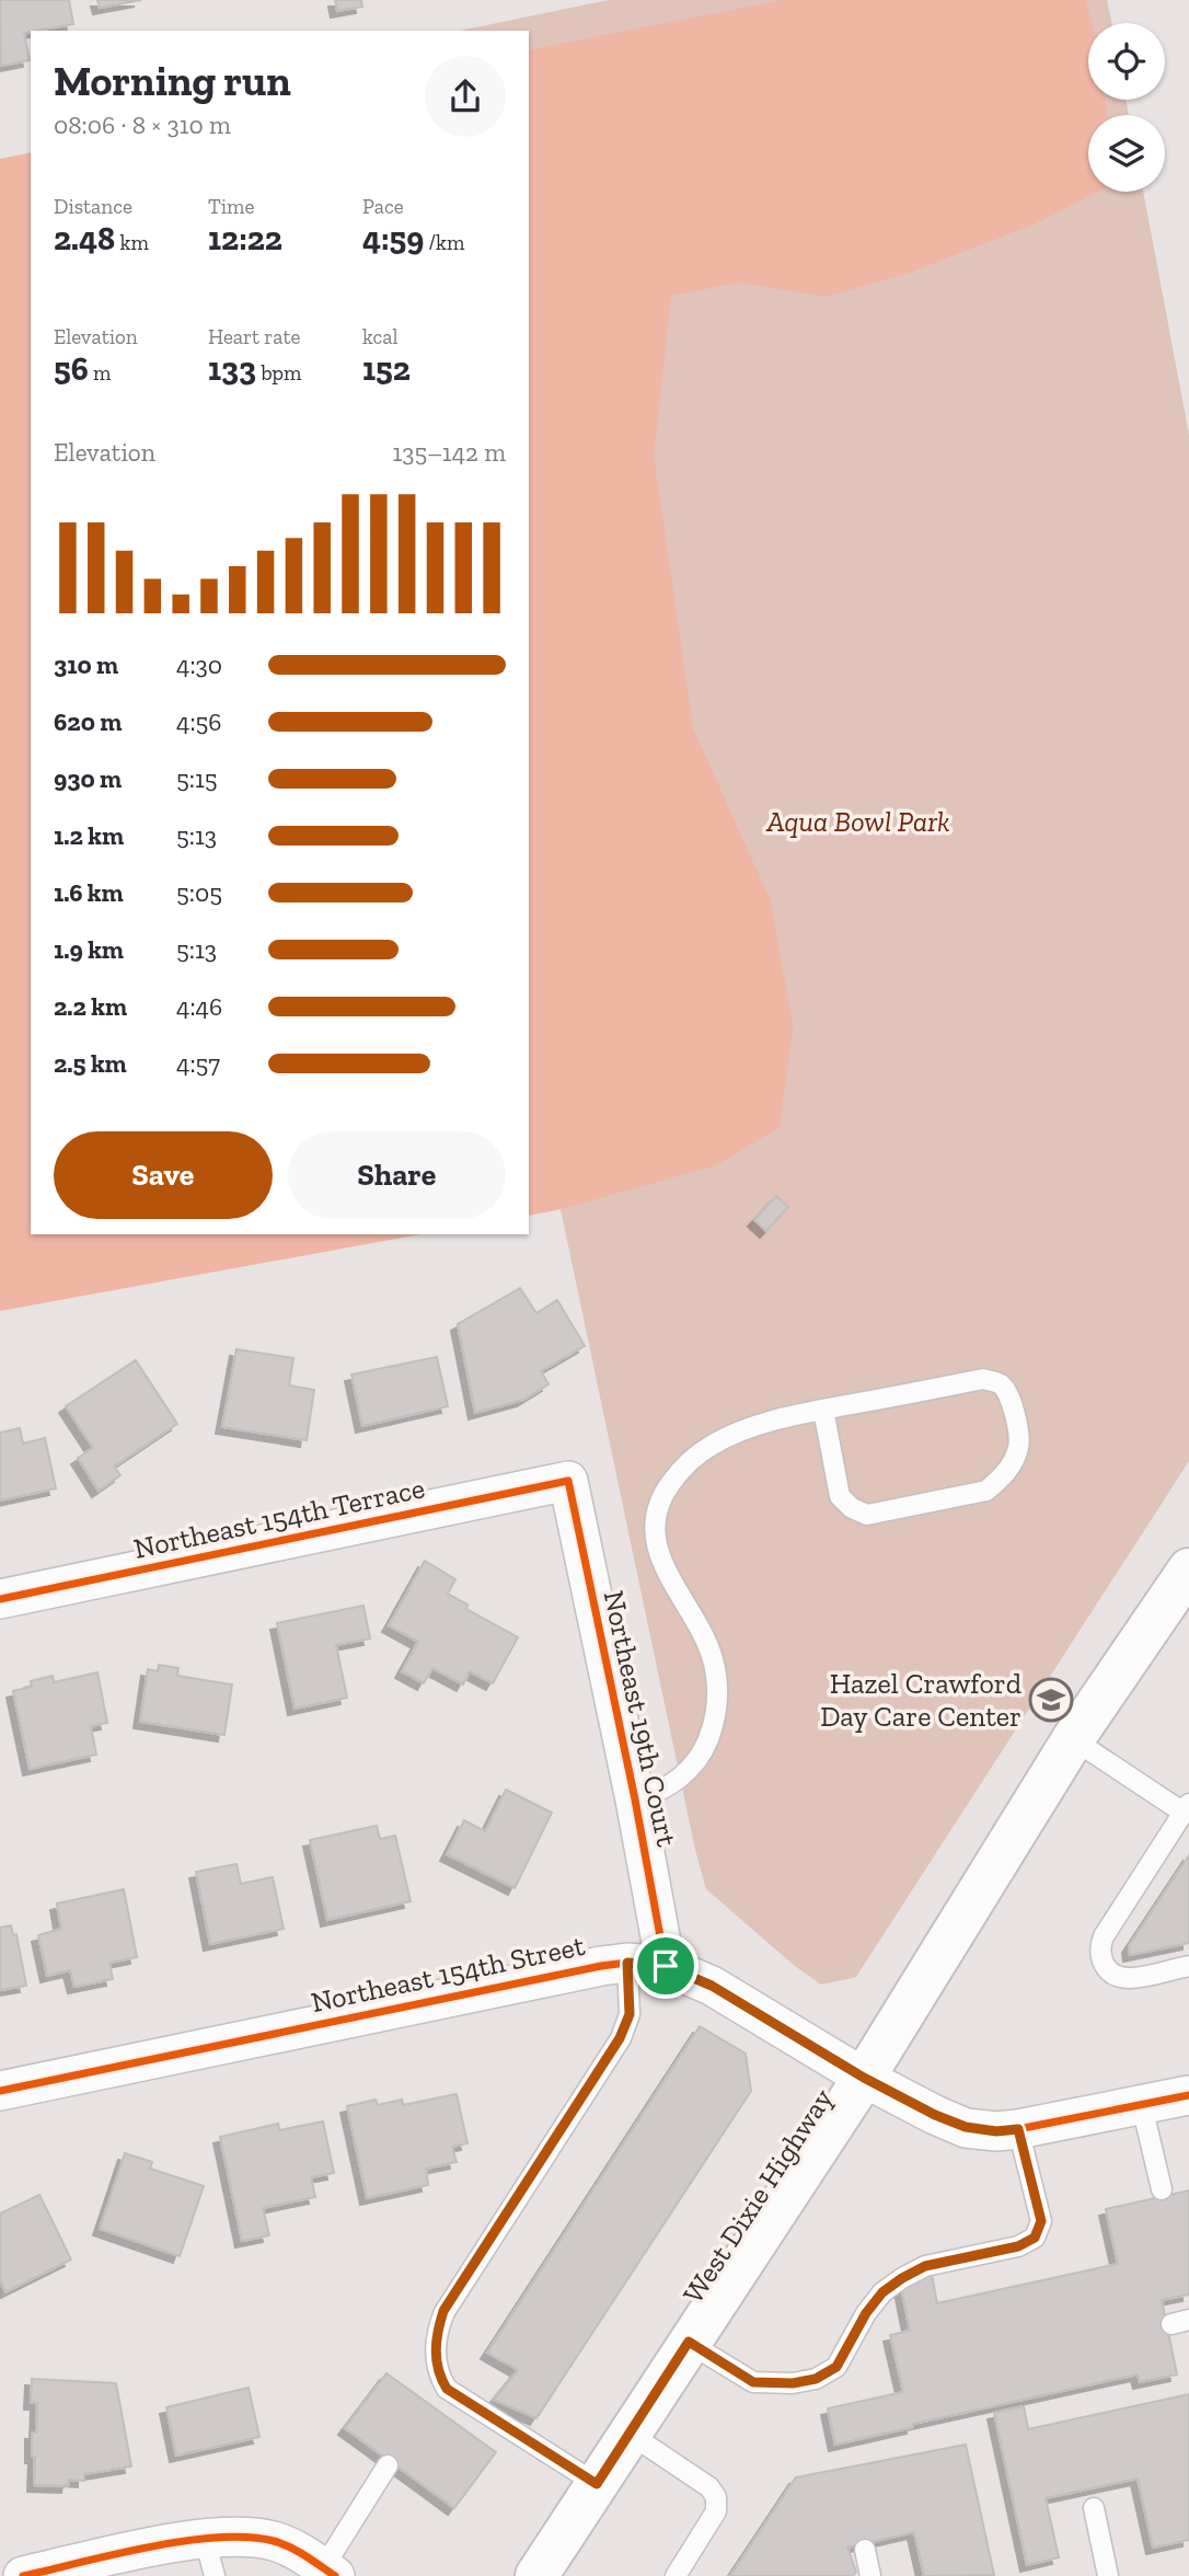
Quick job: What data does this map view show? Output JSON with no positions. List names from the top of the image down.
{
  "streets": {
    "main road": ["West Dixie Highway"],
    "street": ["Northeast 154th Terrace", "Northeast 19th Court", "Northeast 154th Street"]
  },
  "crossings": [
    ["Northeast 154th Terrace", "Northeast 19th Court"],
    ["Northeast 19th Court", "Northeast 154th Street"],
    ["Northeast 154th Street", "West Dixie Highway"]
  ],
  "parks": ["Aqua Bowl Park"],
  "places": {
    "school or university": ["Hazel Crawford Day Care Center"]
  },
  "page": {
    "heading": ["Morning run", "08:06 · 8 × 310 m"],
    "stats": [
      ["Distance", "2.48 km"],
      ["Time", "12:22"],
      ["Pace", "4:59 /km"],
      ["Elevation", "56 m"],
      ["Heart rate", "133 bpm"],
      ["kcal", "152"]
    ],
    "chart": ["Elevation", "135–142 m"],
    "list": [
      {
        "name": "310 m",
        "note": "4:30"
      },
      {
        "name": "620 m",
        "note": "4:56"
      },
      {
        "name": "930 m",
        "note": "5:15"
      },
      {
        "name": "1.2 km",
        "note": "5:13"
      },
      {
        "name": "1.6 km",
        "note": "5:05"
      },
      {
        "name": "1.9 km",
        "note": "5:13"
      },
      {
        "name": "2.2 km",
        "note": "4:46"
      },
      {
        "name": "2.5 km",
        "note": "4:57"
      }
    ],
    "buttons": ["Save", "Share"]
  }
}
